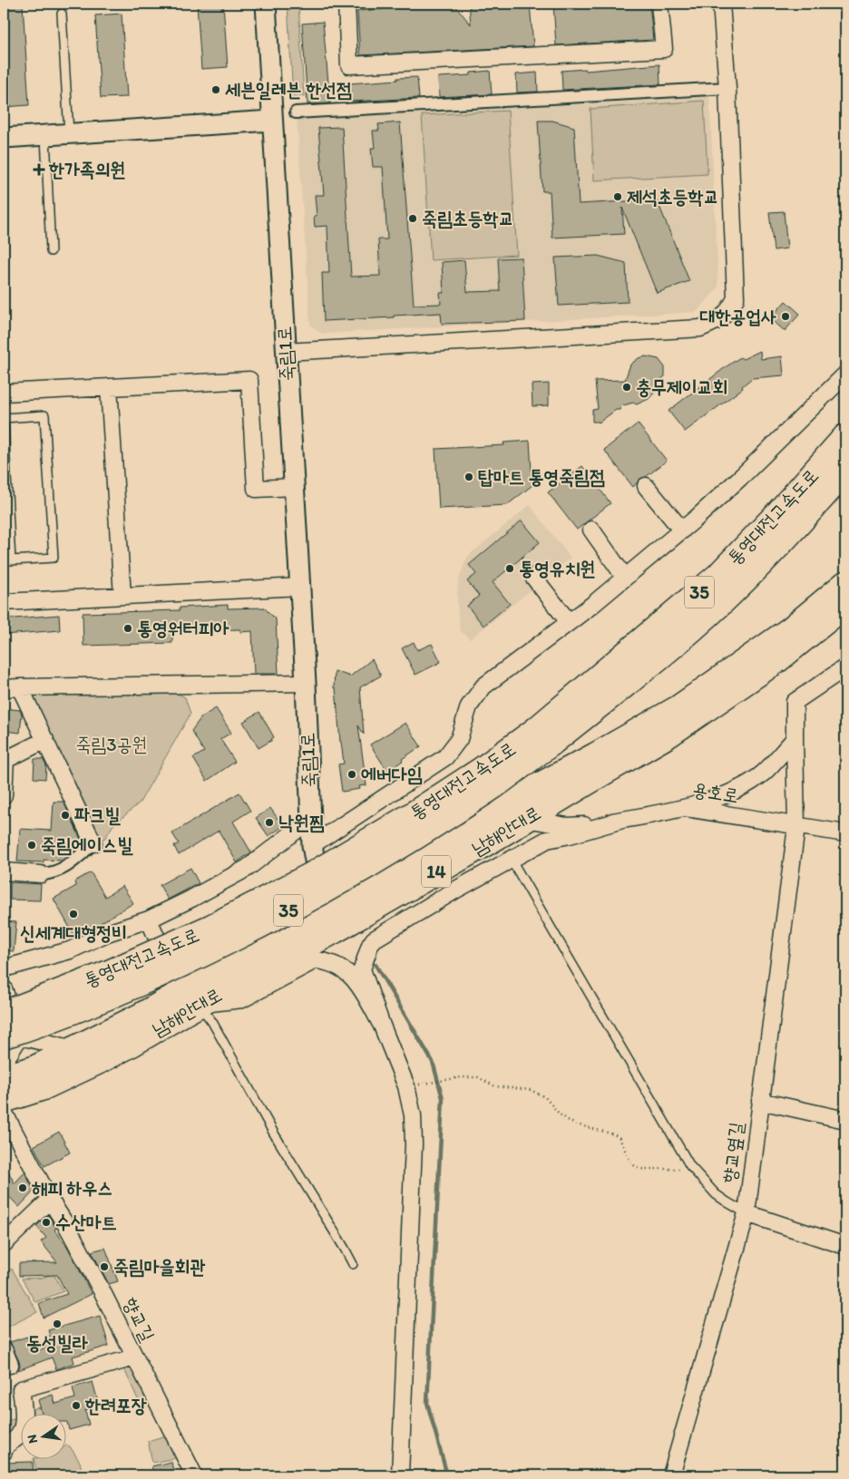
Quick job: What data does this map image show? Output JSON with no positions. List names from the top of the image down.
{
  "streets": {
    "main road": [
      "통영대전고속도로",
      "35",
      "남해안대로",
      "14"
    ],
    "street": [
      "죽림1로",
      "용호로",
      "향교옆길",
      "향교길"
    ]
  },
  "crossings": [
    ["죽림1로", "남해안대로"],
    ["용호로", "남해안대로"],
    ["용호로", "향교옆길"]
  ],
  "parks": ["죽림3공원"],
  "places": {
    "other": [
      "세븐일레븐 한선점",
      "제석초등학교",
      "죽림초등학교",
      "대한공업사",
      "충무제이교회",
      "탑마트 통영죽림점",
      "통영유치원",
      "통영워터피아",
      "에버다임",
      "파크빌",
      "낙원찜",
      "죽림에이스빌",
      "신세계대형정비",
      "해피 하우스",
      "수산마트",
      "죽림마을회관",
      "동성빌라",
      "한려포장"
    ],
    "health": ["한가족의원"]
  },
  "north": "left"
}
